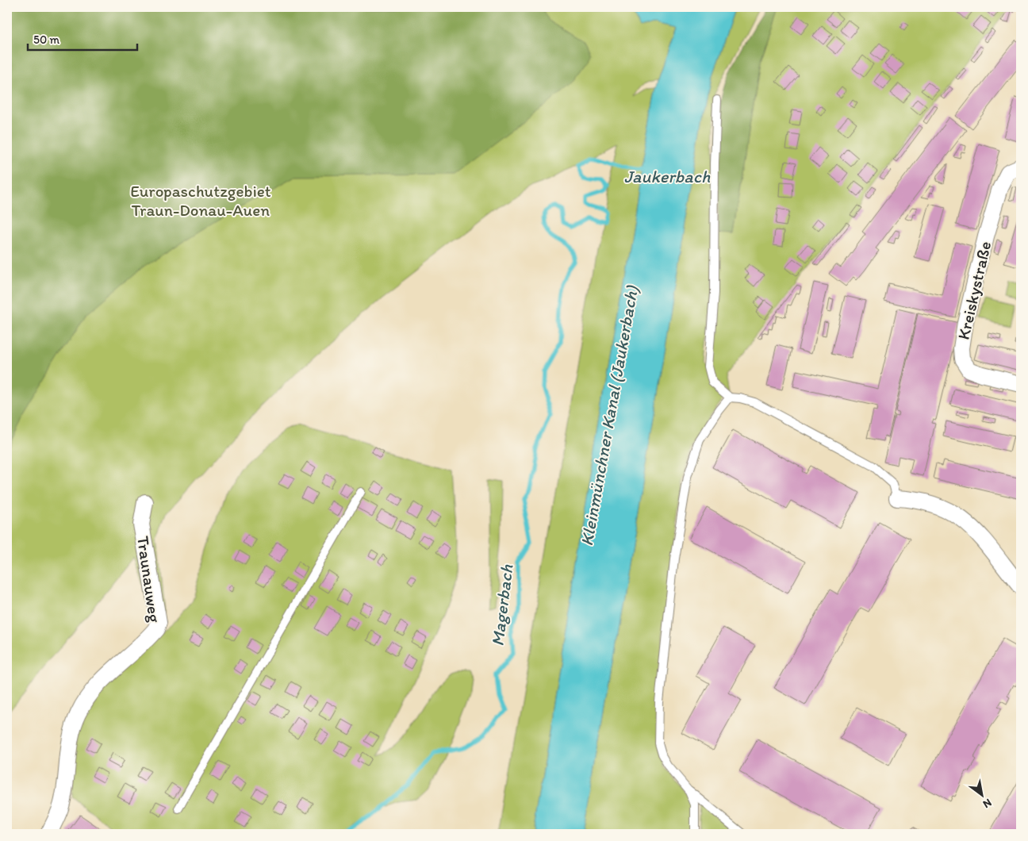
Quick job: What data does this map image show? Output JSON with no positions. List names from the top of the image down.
{
  "streets": {
    "street": ["Kreiskystraße", "Traunauweg"]
  },
  "water": ["Jaukerbach", "Kleinmünchner Kanal (Jaukerbach)", "Magerbach"],
  "parks": ["Europaschutzgebiet Traun-Donau-Auen"],
  "scale_bar": "50 m",
  "north": "bottom right"
}
